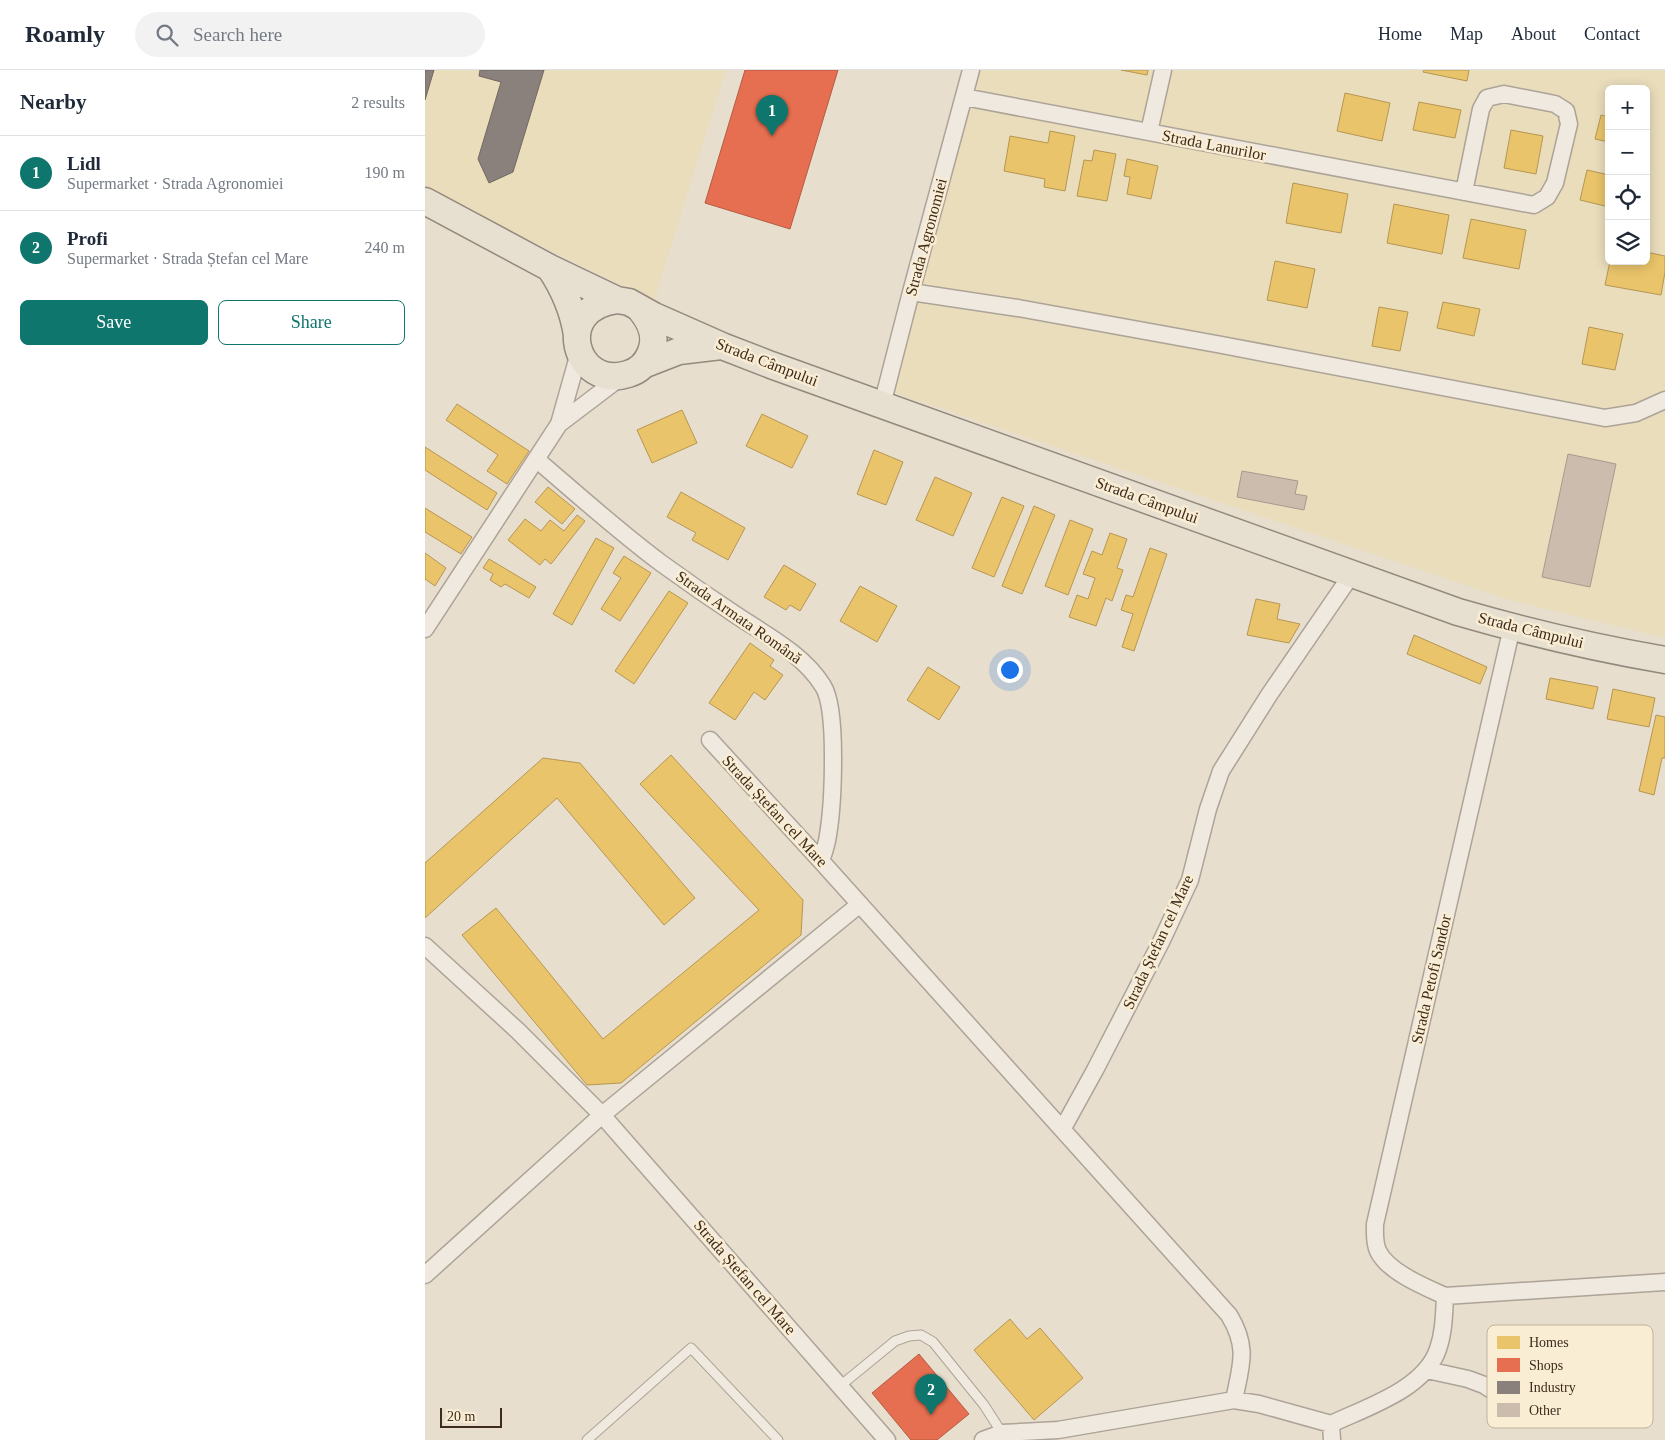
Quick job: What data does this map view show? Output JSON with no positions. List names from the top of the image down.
{
  "streets": {
    "main road": ["Strada Câmpului"],
    "street": [
      "Strada Lanurilor",
      "Strada Agronomiei",
      "Strada Armata Română",
      "Strada Ștefan cel Mare",
      "Strada Petofi Sandor"
    ]
  },
  "crossings": [
    ["Strada Lanurilor", "Strada Agronomiei"],
    ["Strada Agronomiei", "Strada Câmpului"],
    ["Strada Câmpului", "Strada Ștefan cel Mare"],
    ["Strada Câmpului", "Strada Petofi Sandor"],
    ["Strada Armata Română", "Strada Ștefan cel Mare"]
  ],
  "legend": [
    "Homes",
    "Shops",
    "Industry",
    "Other"
  ],
  "scale_bar": "20 m",
  "page": {
    "header": "Roamly",
    "search": "Search here",
    "nav": [
      "Home",
      "Map",
      "About",
      "Contact"
    ],
    "heading": ["Nearby", "2 results"],
    "map_buttons": ["+", "−"],
    "pins": ["1", "2"],
    "list": [
      {
        "mark": "1",
        "name": "Lidl",
        "note": "Supermarket · Strada Agronomiei",
        "value": "190 m"
      },
      {
        "mark": "2",
        "name": "Profi",
        "note": "Supermarket · Strada Ștefan cel Mare",
        "value": "240 m"
      }
    ],
    "buttons": ["Save", "Share"],
    "scale": "20 m"
  }
}
